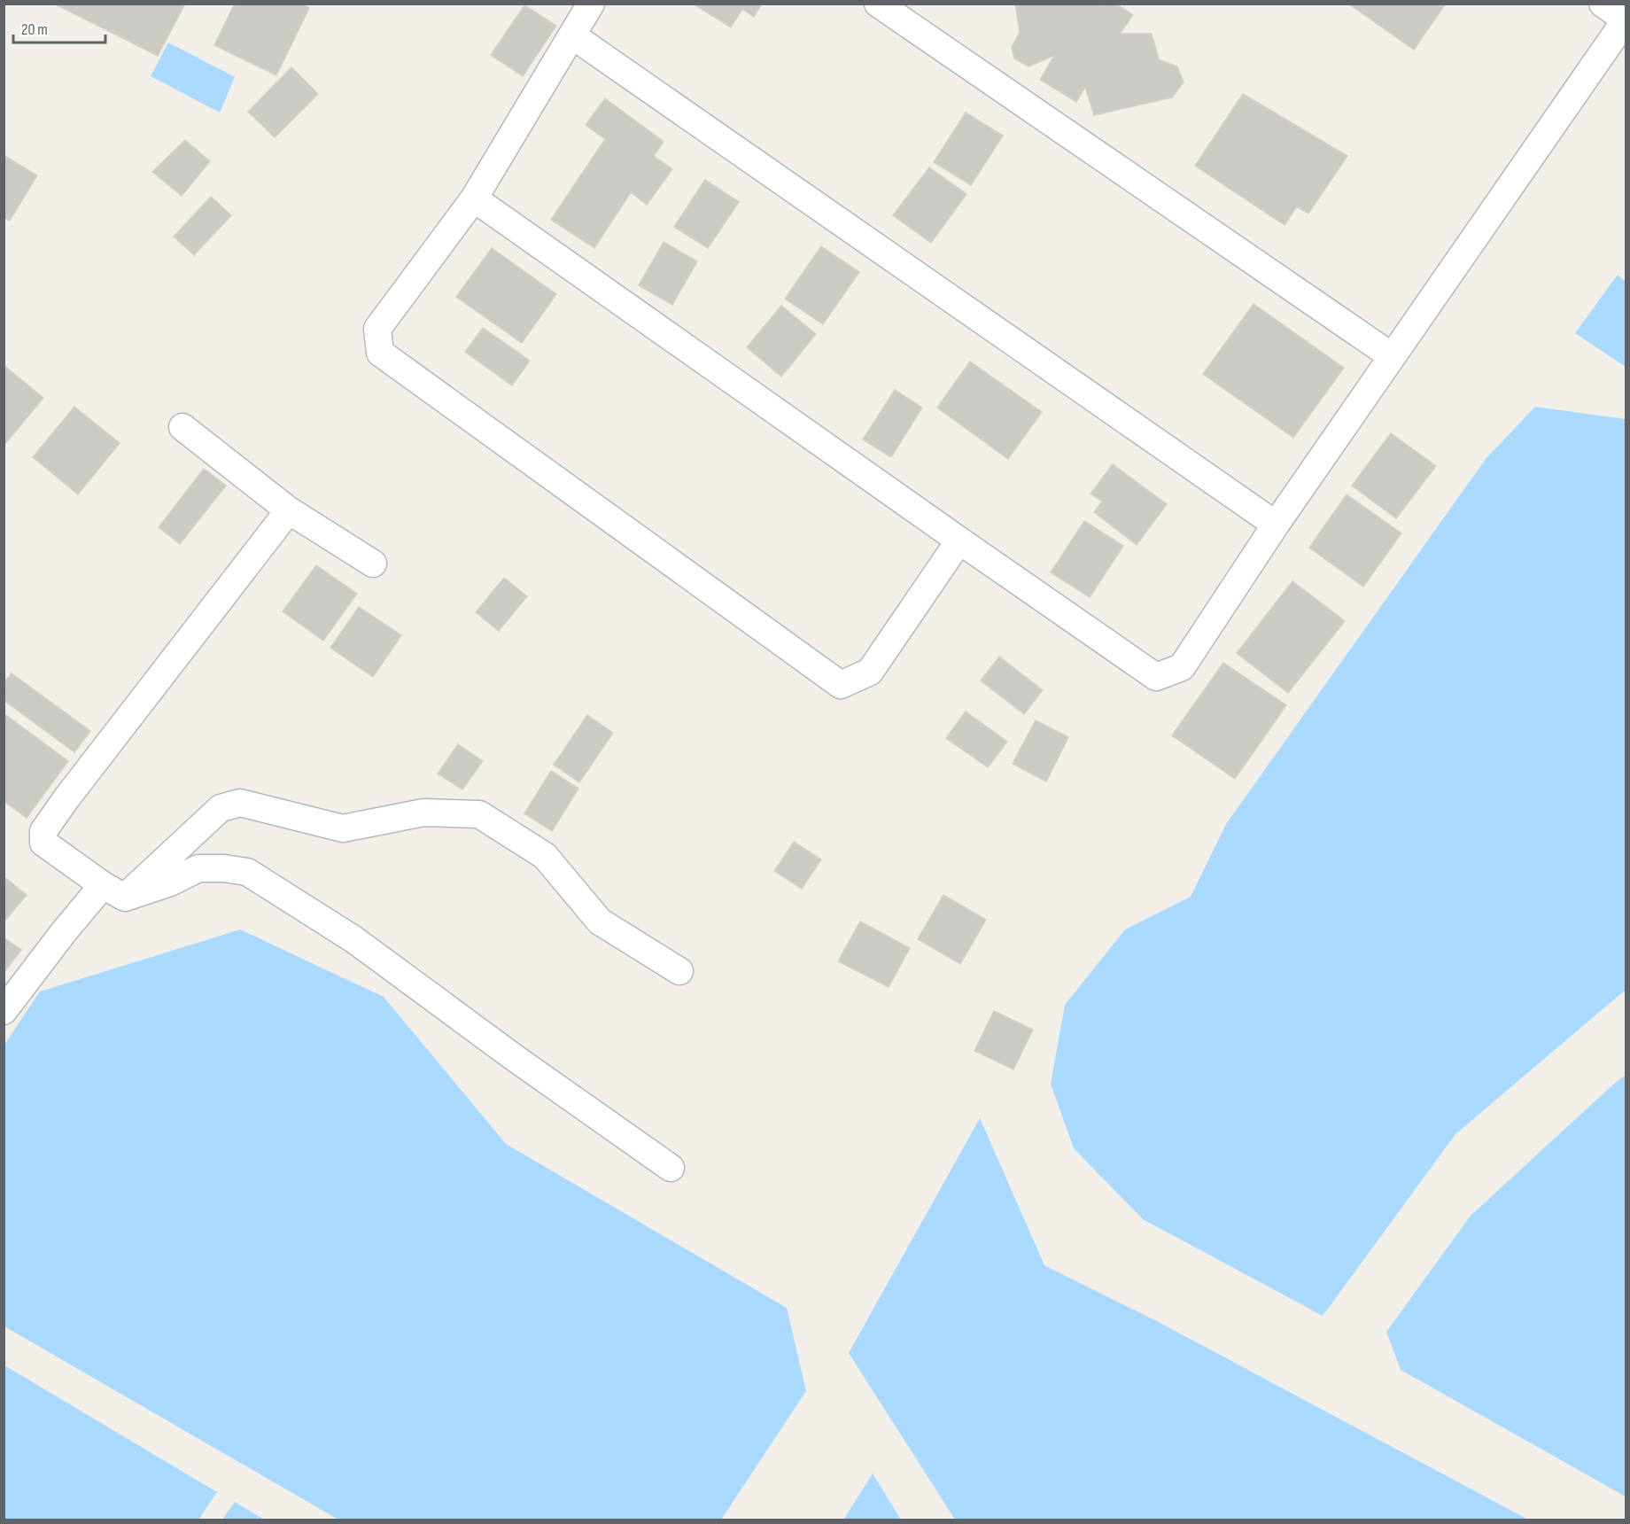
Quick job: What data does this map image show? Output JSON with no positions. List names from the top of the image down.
{
  "scale_bar": "20 m"
}
